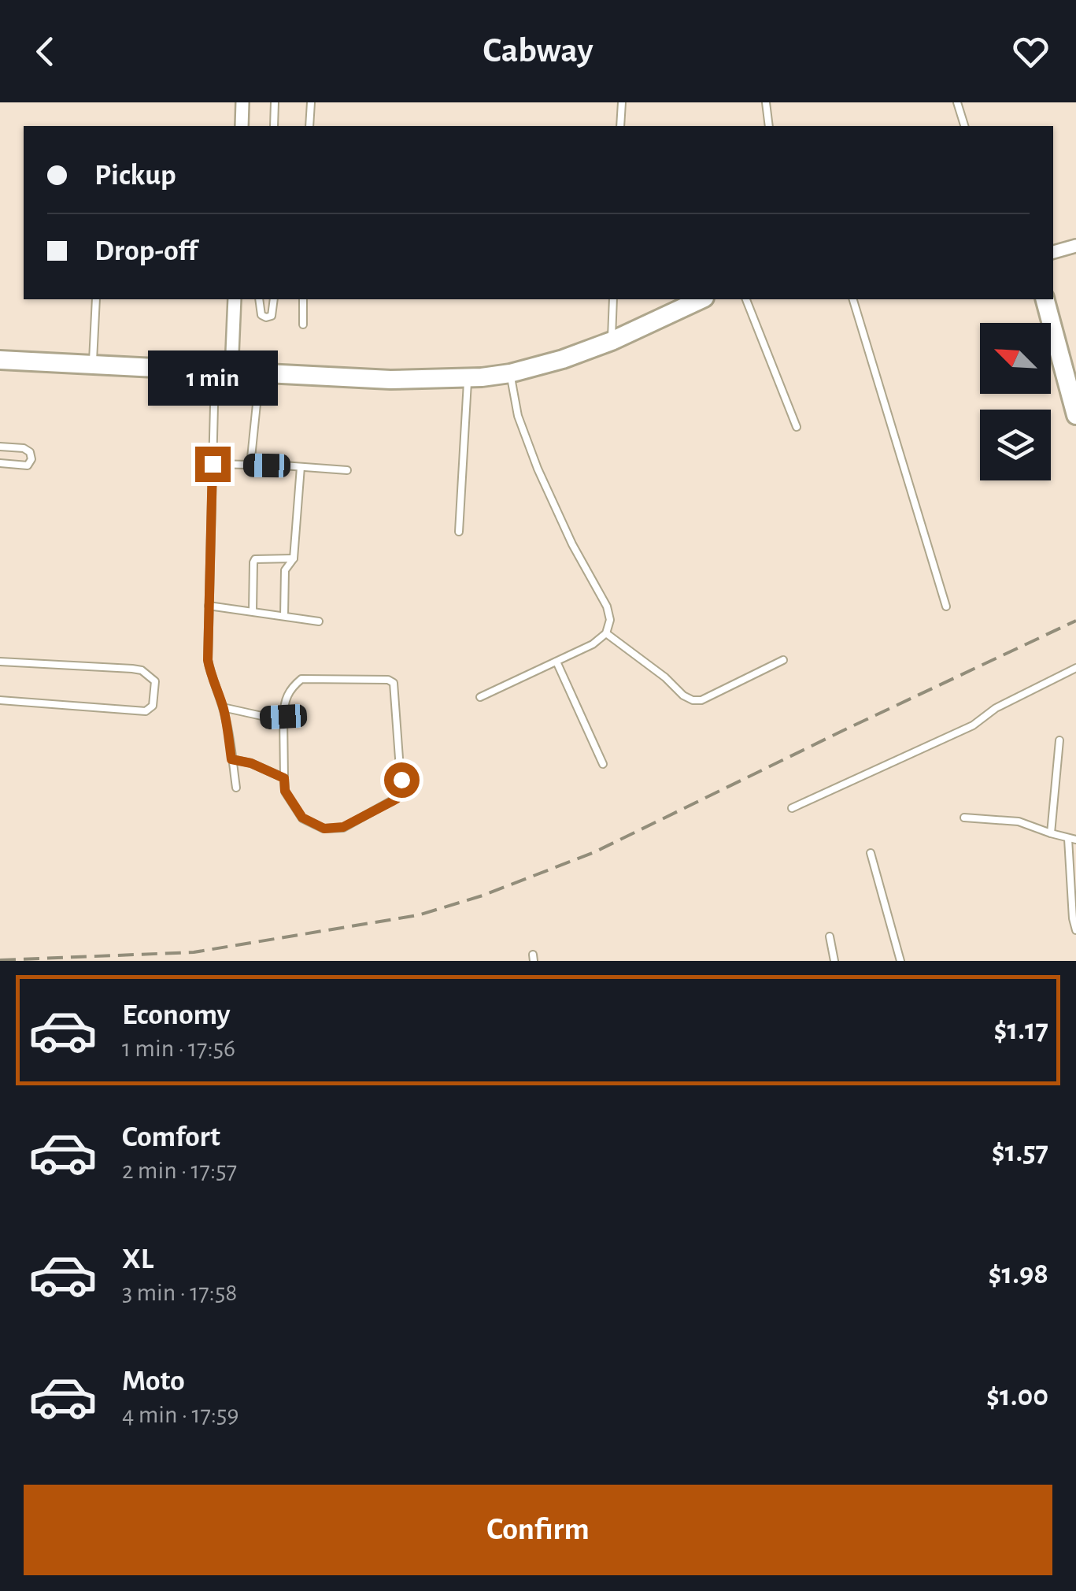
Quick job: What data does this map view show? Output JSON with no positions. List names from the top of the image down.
{
  "north": "top left",
  "page": {
    "header": "Cabway",
    "banner": ["Pickup", "Drop-off"],
    "bubble": "1 min",
    "list": [
      {
        "name": "Economy",
        "note": "1 min · 17:56",
        "value": "$1.17"
      },
      {
        "name": "Comfort",
        "note": "2 min · 17:57",
        "value": "$1.57"
      },
      {
        "name": "XL",
        "note": "3 min · 17:58",
        "value": "$1.98"
      },
      {
        "name": "Moto",
        "note": "4 min · 17:59",
        "value": "$1.00"
      }
    ],
    "buttons": "Confirm"
  }
}
